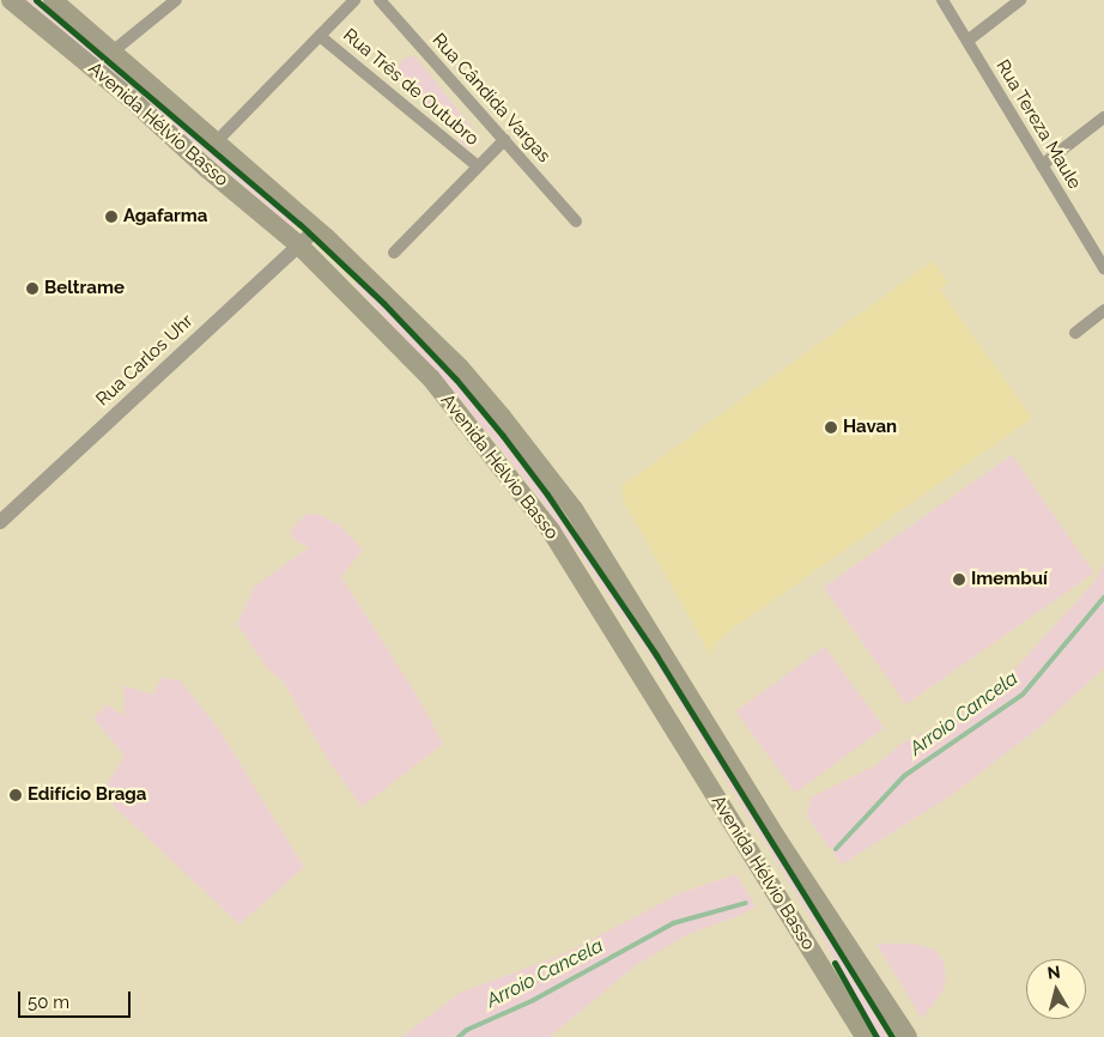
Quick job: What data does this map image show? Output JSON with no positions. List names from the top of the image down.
{
  "streets": {
    "main road": ["Avenida Hélvio Basso"],
    "street": [
      "Rua Três de Outubro",
      "Rua Cândida Vargas",
      "Rua Tereza Maule",
      "Rua Carlos Uhr"
    ]
  },
  "crossings": [
    ["Avenida Hélvio Basso", "Rua Carlos Uhr"]
  ],
  "water": ["Arroio Cancela"],
  "places": [
    "Agafarma",
    "Beltrame",
    "Havan",
    "Imembuí",
    "Edifício Braga"
  ],
  "scale_bar": "50 m",
  "north": "top"
}
